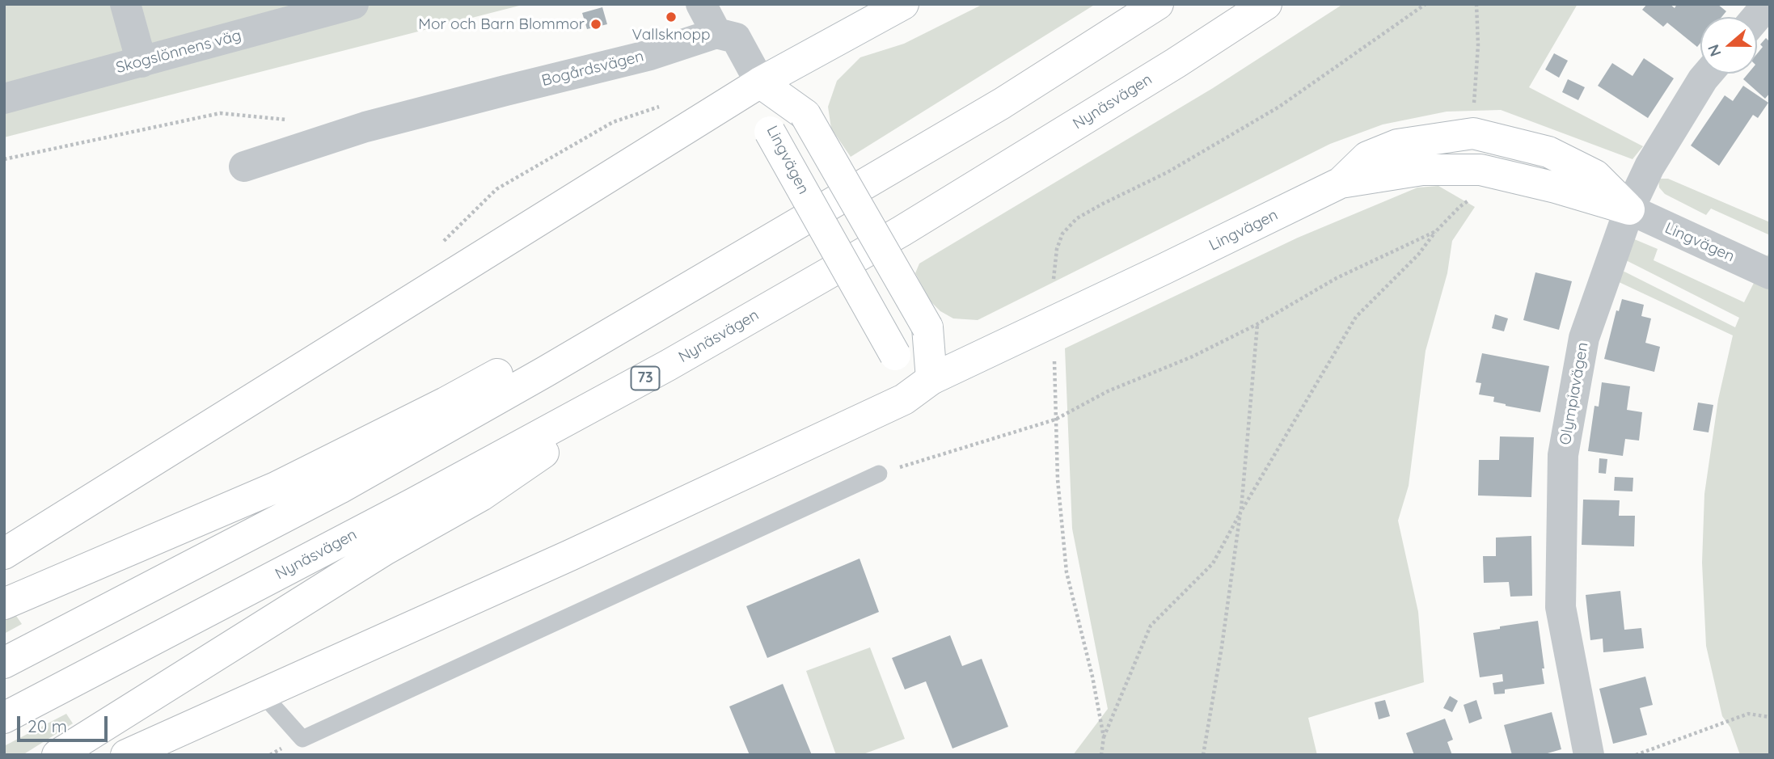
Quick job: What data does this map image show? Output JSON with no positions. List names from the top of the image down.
{
  "streets": {
    "main road": ["Nynäsvägen", "Lingvägen", "73"],
    "street": ["Skogslönnens väg", "Bogårdsvägen", "Olympiavägen"]
  },
  "crossings": [
    ["Lingvägen", "Olympiavägen"]
  ],
  "places": ["Vallsknopp", "Mor och Barn Blommor"],
  "scale_bar": "20 m",
  "north": "left"
}
